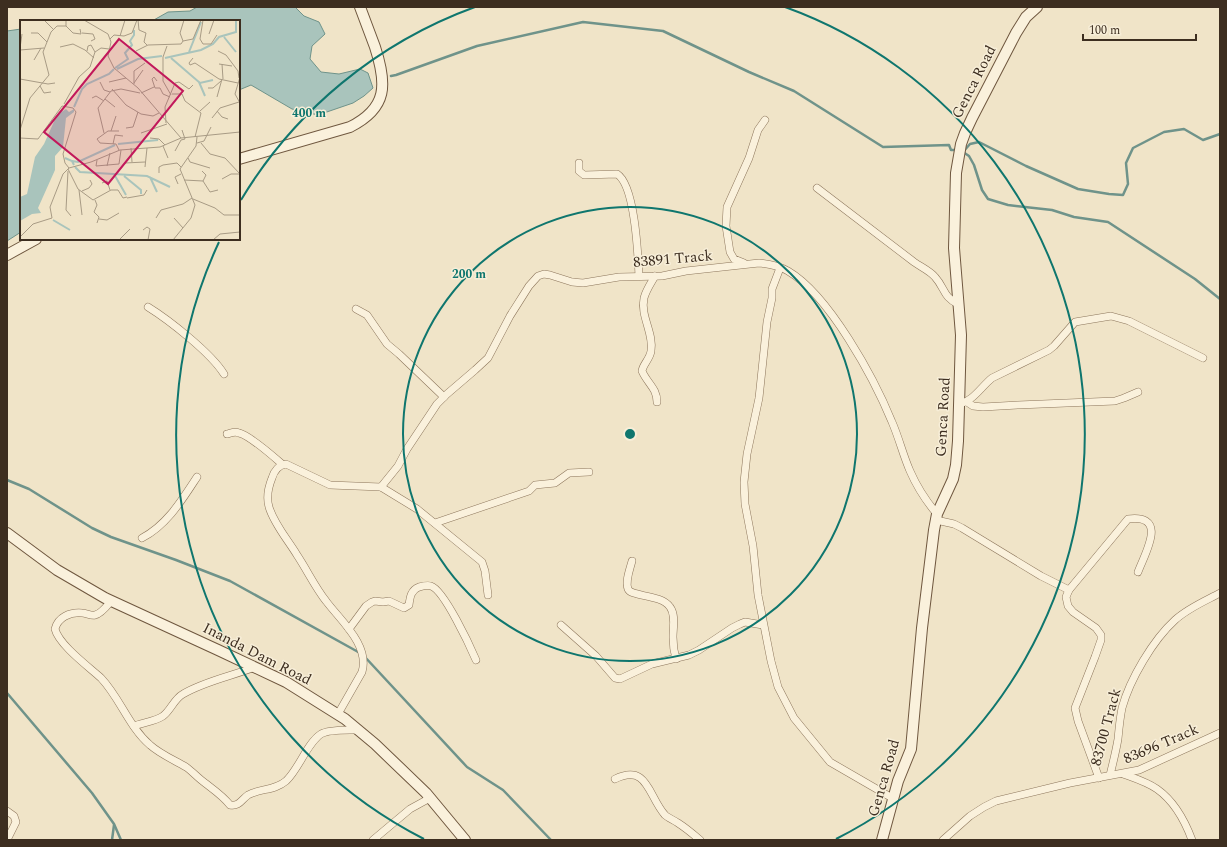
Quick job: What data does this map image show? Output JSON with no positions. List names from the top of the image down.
{
  "streets": {
    "street": [
      "Genca Road",
      "83891 Track",
      "Inanda Dam Road",
      "83700 Track",
      "83696 Track"
    ]
  },
  "crossings": [
    ["Genca Road", "83891 Track"],
    ["83700 Track", "83696 Track"]
  ],
  "scale_bar": "100 m",
  "rings": ["400 m", "200 m"]
}
